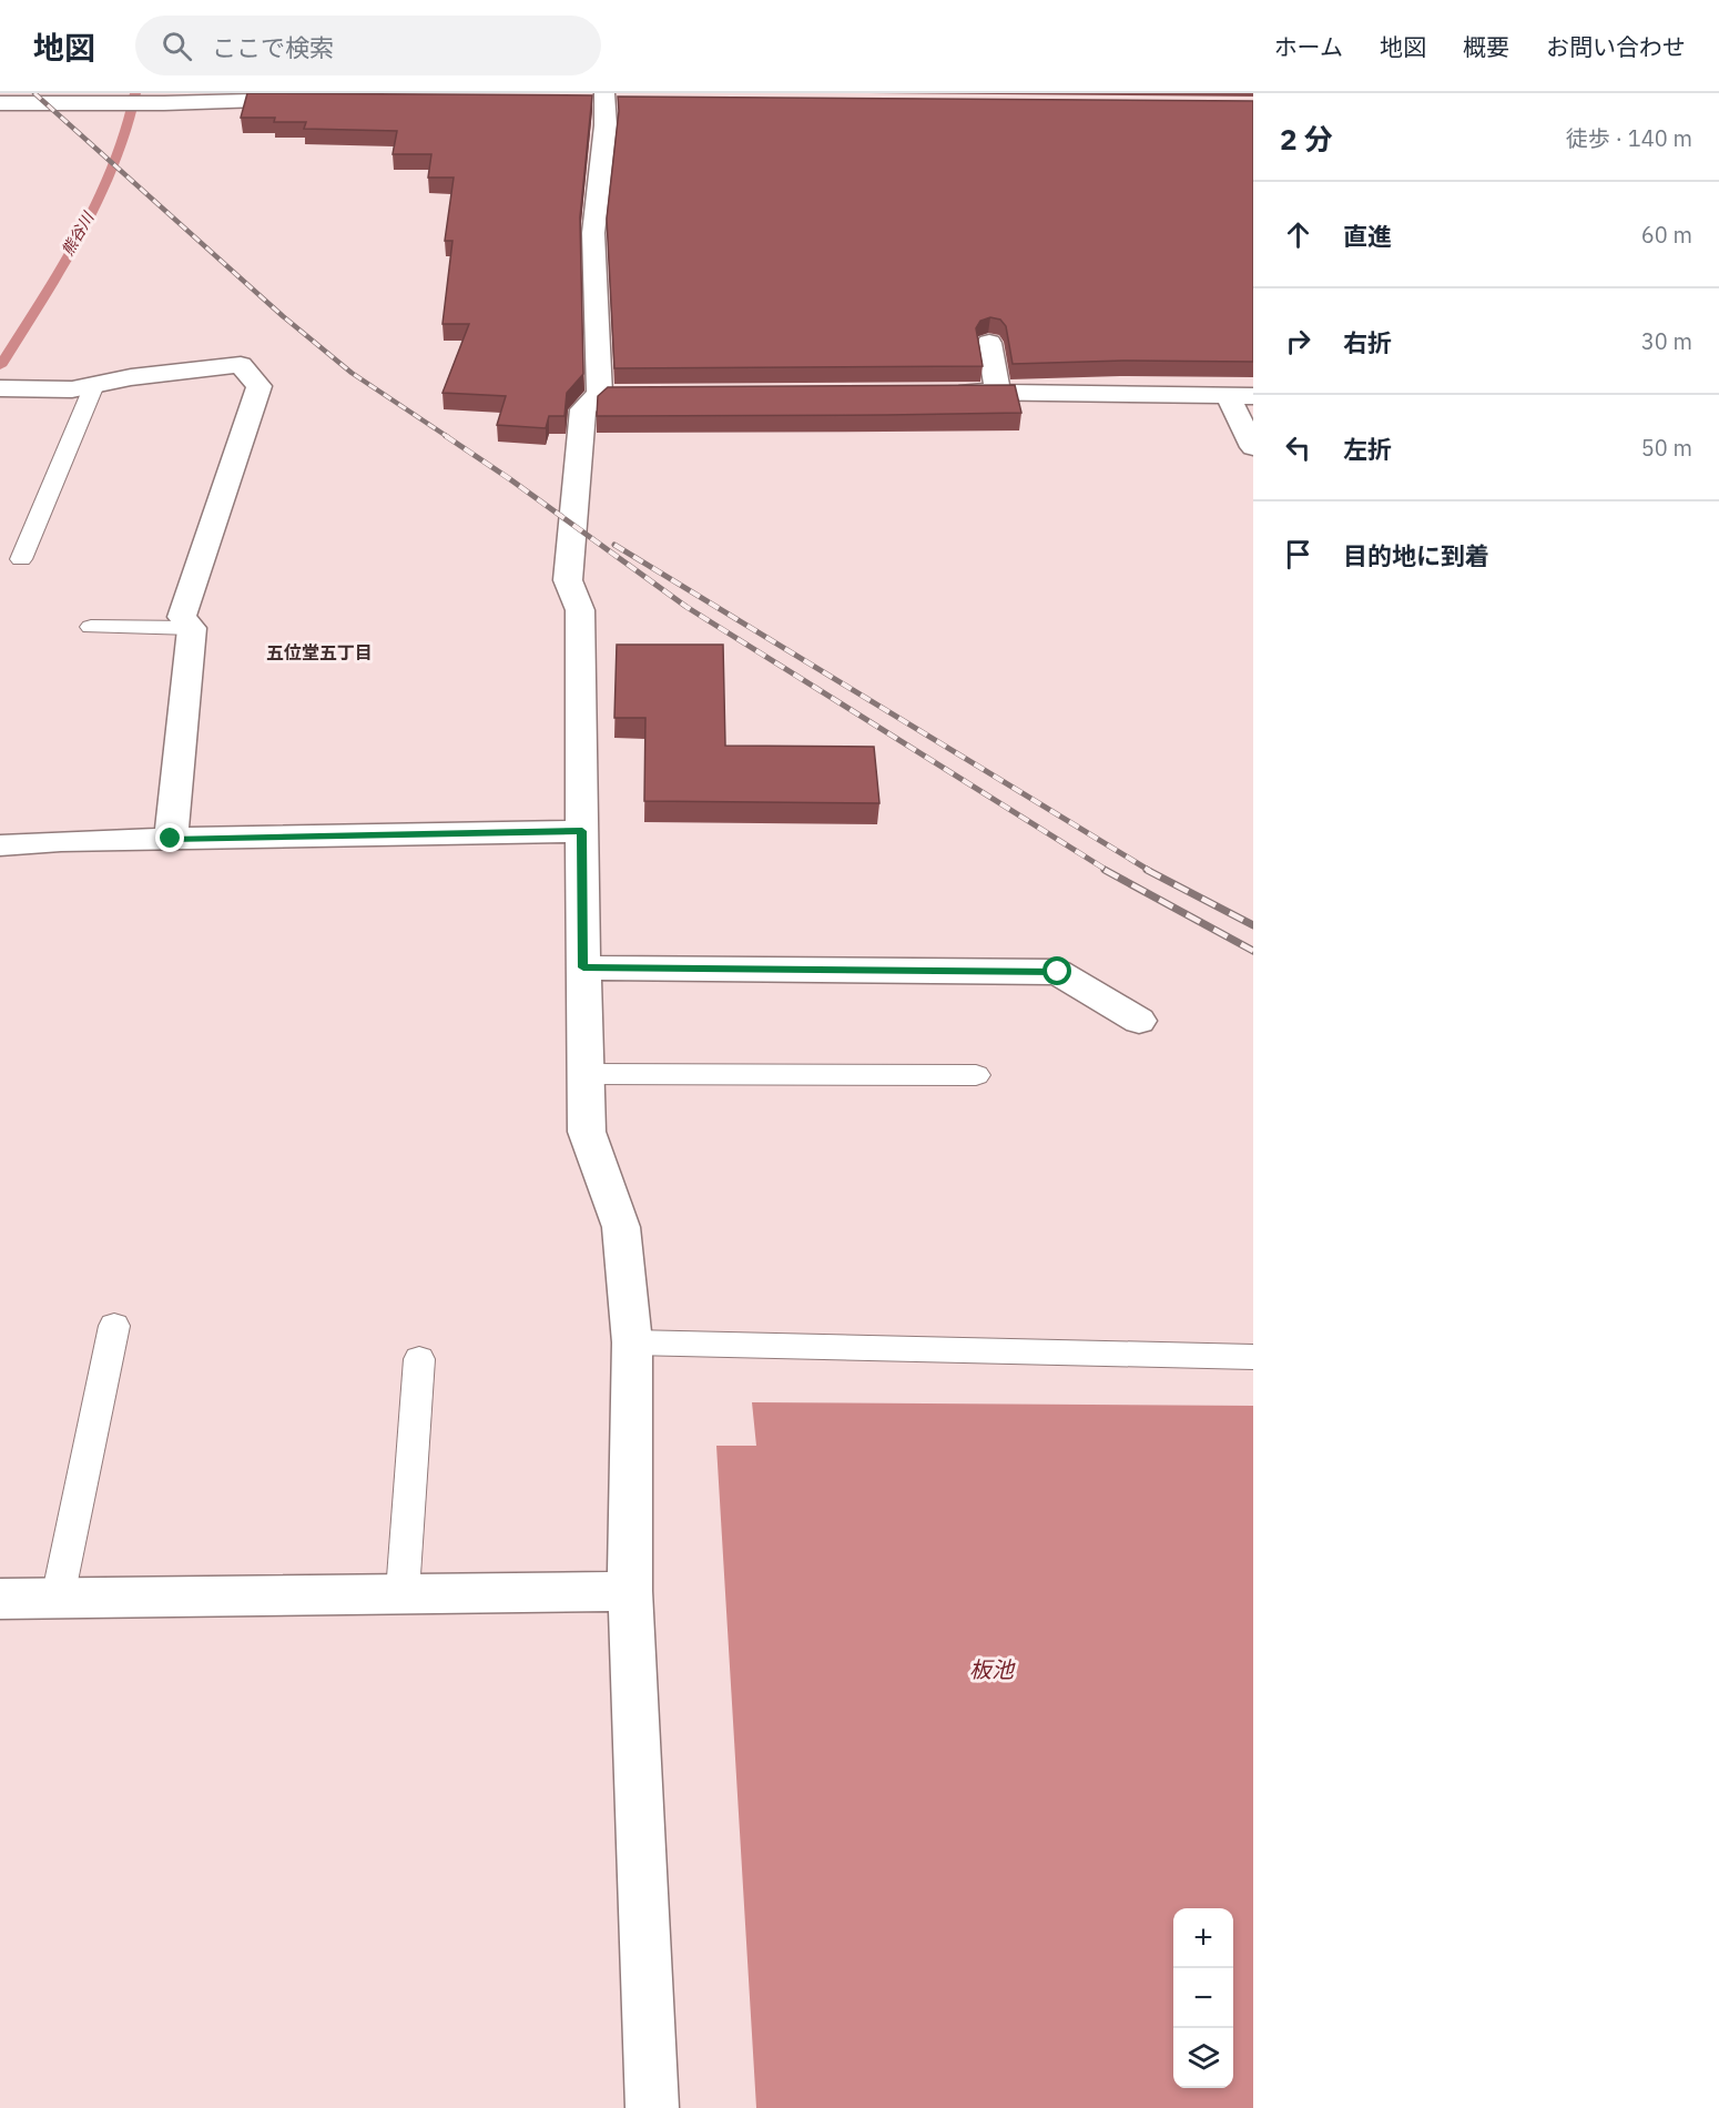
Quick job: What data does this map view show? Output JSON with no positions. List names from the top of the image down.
{
  "districts": ["五位堂五丁目"],
  "water": ["熊谷川", "板池"],
  "page": {
    "header": "地図",
    "search": "ここで検索",
    "nav": [
      "ホーム",
      "地図",
      "概要",
      "お問い合わせ"
    ],
    "heading": ["2 分", "徒歩 · 140 m"],
    "list": [
      ["直進", "60 m"],
      ["右折", "30 m"],
      ["左折", "50 m"],
      "目的地に到着"
    ],
    "map_buttons": ["+", "−"]
  }
}
